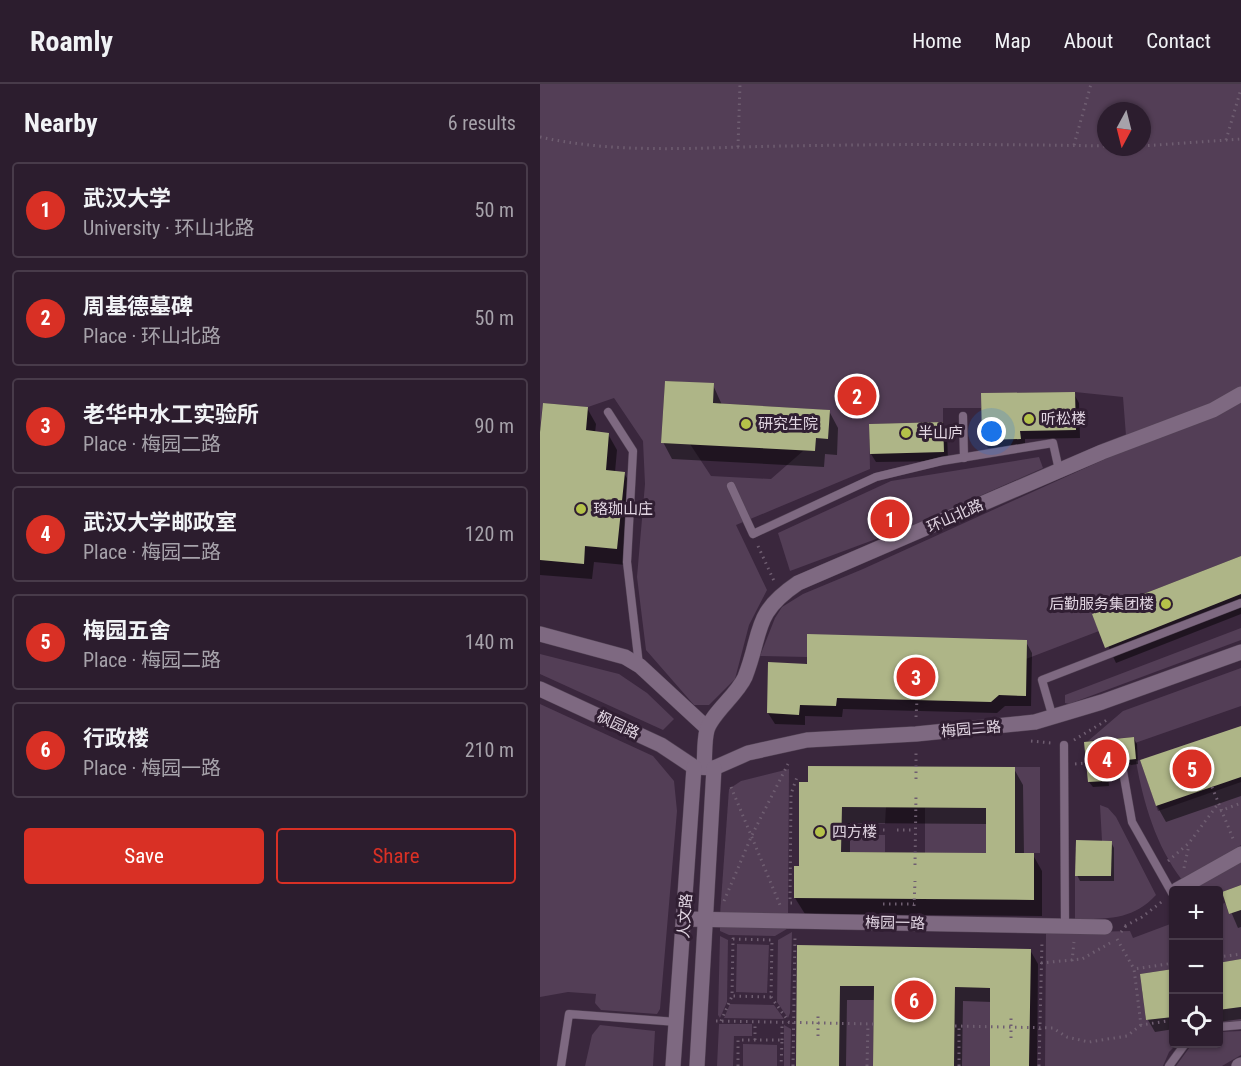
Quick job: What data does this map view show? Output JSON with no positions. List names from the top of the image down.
{
  "streets": {
    "street": [
      "环山北路",
      "枫园路",
      "梅园二路",
      "人文路",
      "梅园一路"
    ]
  },
  "crossings": [
    ["枫园路", "梅园二路"],
    ["枫园路", "人文路"],
    ["梅园二路", "人文路"],
    ["人文路", "梅园一路"]
  ],
  "places": [
    "听松楼",
    "研究生院",
    "半山庐",
    "珞珈山庄",
    "后勤服务集团楼",
    "四方楼"
  ],
  "north": "bottom",
  "page": {
    "header": "Roamly",
    "nav": [
      "Home",
      "Map",
      "About",
      "Contact"
    ],
    "heading": ["Nearby", "6 results"],
    "list": [
      {
        "mark": "1",
        "name": "武汉大学",
        "note": "University · 环山北路",
        "value": "50 m"
      },
      {
        "mark": "2",
        "name": "周基德墓碑",
        "note": "Place · 环山北路",
        "value": "50 m"
      },
      {
        "mark": "3",
        "name": "老华中水工实验所",
        "note": "Place · 梅园二路",
        "value": "90 m"
      },
      {
        "mark": "4",
        "name": "武汉大学邮政室",
        "note": "Place · 梅园二路",
        "value": "120 m"
      },
      {
        "mark": "5",
        "name": "梅园五舍",
        "note": "Place · 梅园二路",
        "value": "140 m"
      },
      {
        "mark": "6",
        "name": "行政楼",
        "note": "Place · 梅园一路",
        "value": "210 m"
      }
    ],
    "pins": [
      "2",
      "1",
      "3",
      "4",
      "5",
      "6"
    ],
    "buttons": ["Save", "Share"],
    "map_buttons": ["+", "−"]
  }
}
